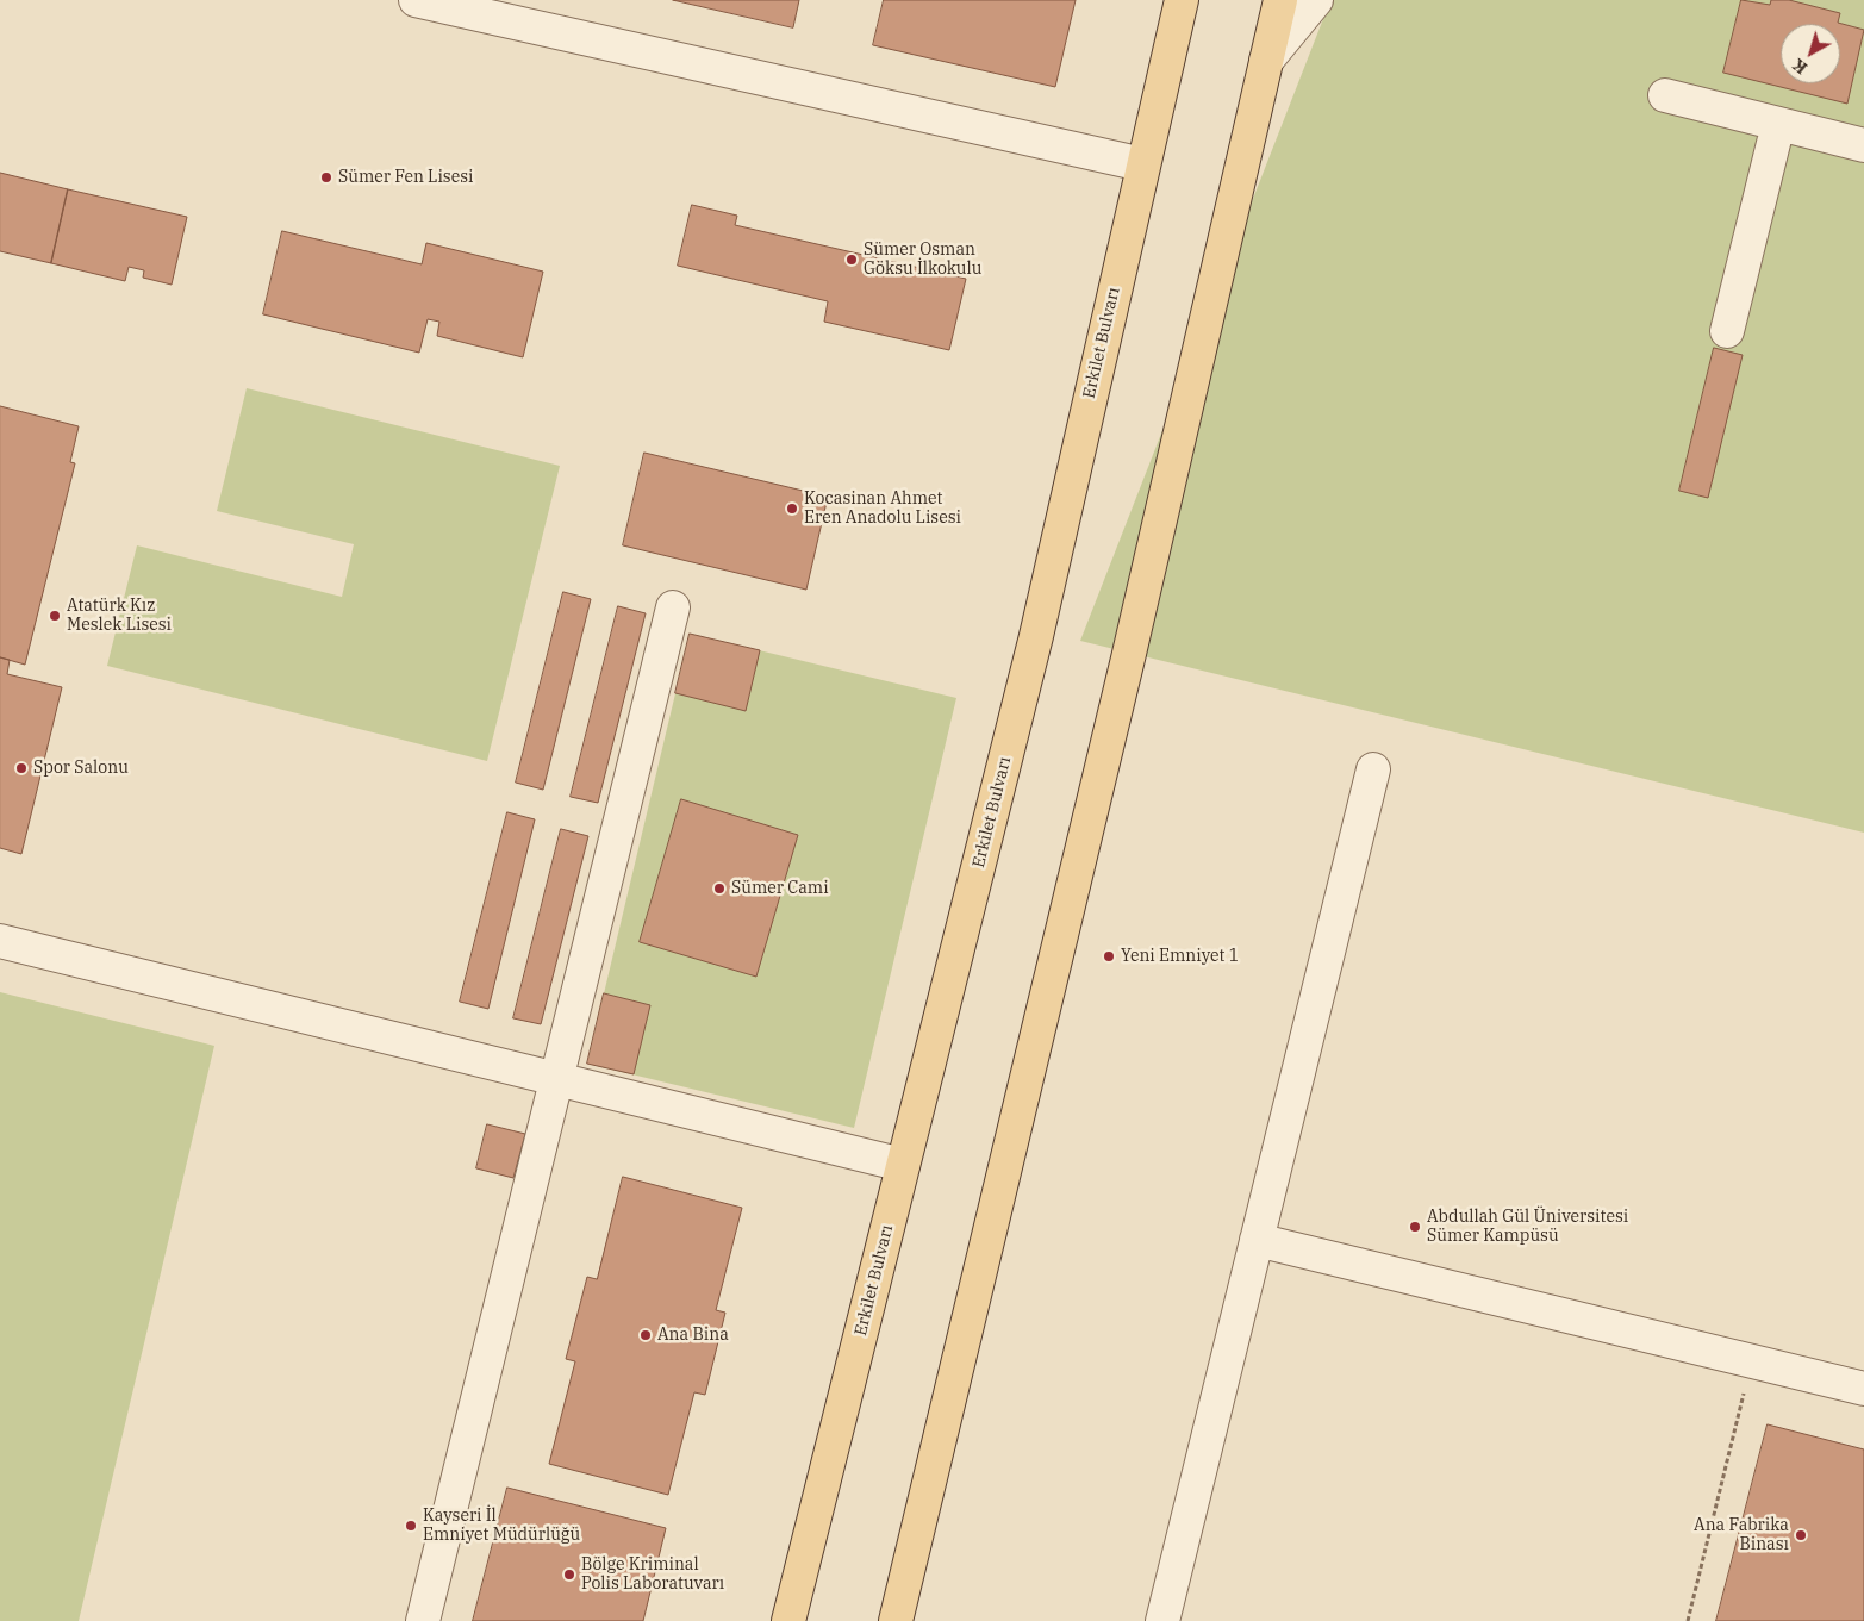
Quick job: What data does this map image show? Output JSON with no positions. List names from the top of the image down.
{
  "streets": {
    "main road": ["Erkilet Bulvarı"]
  },
  "places": [
    "Sümer Fen Lisesi",
    "Sümer Osman Göksu İlkokulu",
    "Kocasinan Ahmet Eren Anadolu Lisesi",
    "Atatürk Kız Meslek Lisesi",
    "Spor Salonu",
    "Sümer Cami",
    "Yeni Emniyet 1",
    "Abdullah Gül Üniversitesi Sümer Kampüsü",
    "Ana Bina",
    "Kayseri İl Emniyet Müdürlüğü",
    "Ana Fabrika Binası",
    "Bölge Kriminal Polis Laboratuvarı"
  ],
  "north": "bottom left"
}
